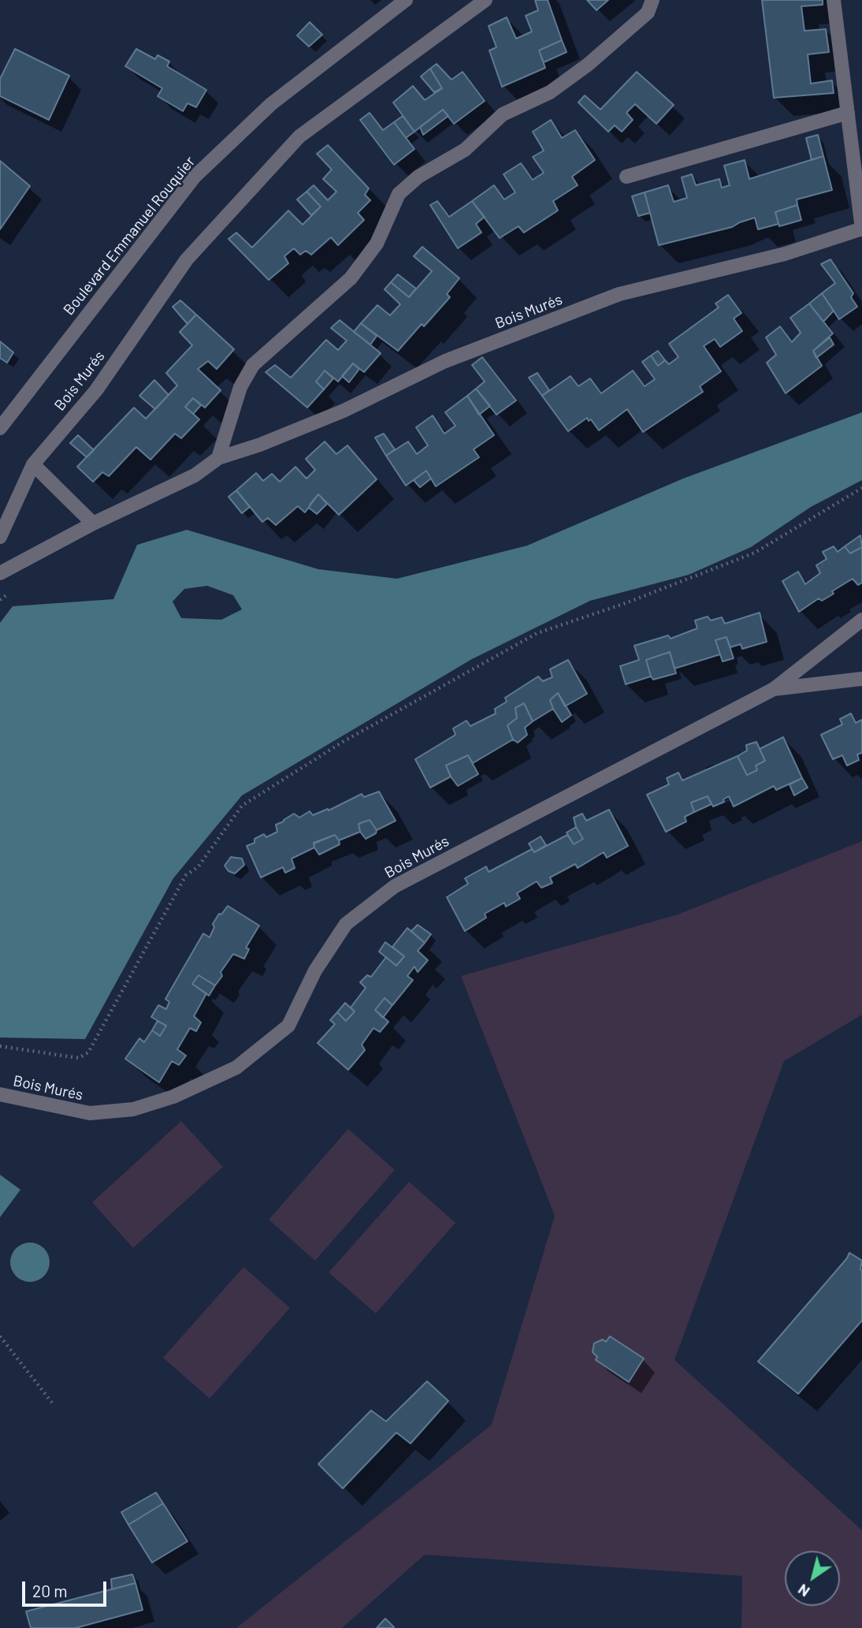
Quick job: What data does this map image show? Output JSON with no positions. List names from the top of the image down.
{
  "streets": {
    "street": ["Boulevard Emmanuel Rouquier", "Bois Murés"]
  },
  "scale_bar": "20 m",
  "north": "bottom left"
}
